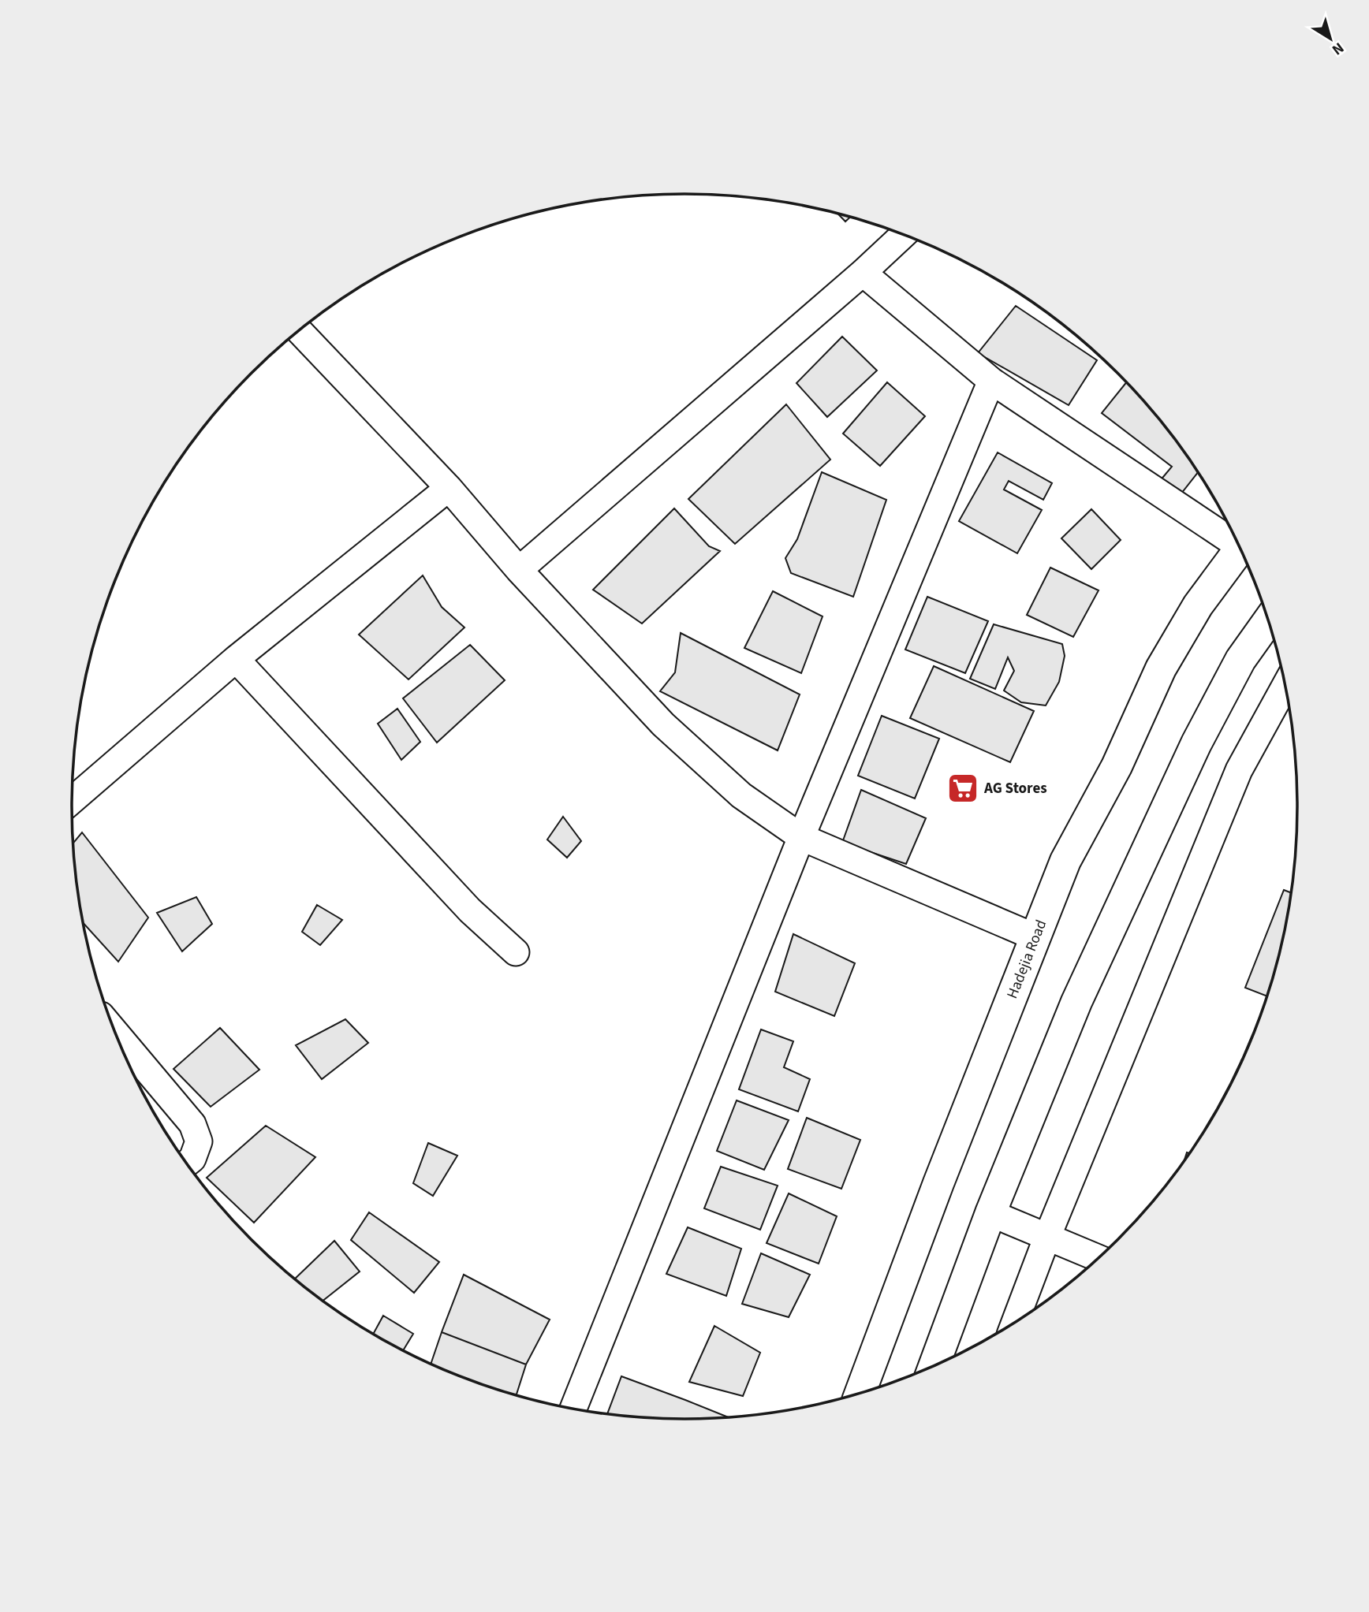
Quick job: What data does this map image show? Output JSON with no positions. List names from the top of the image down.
{
  "streets": {
    "main road": ["Hadejia Road"]
  },
  "places": {
    "supermarket": ["AG Stores"]
  },
  "north": "bottom right"
}
